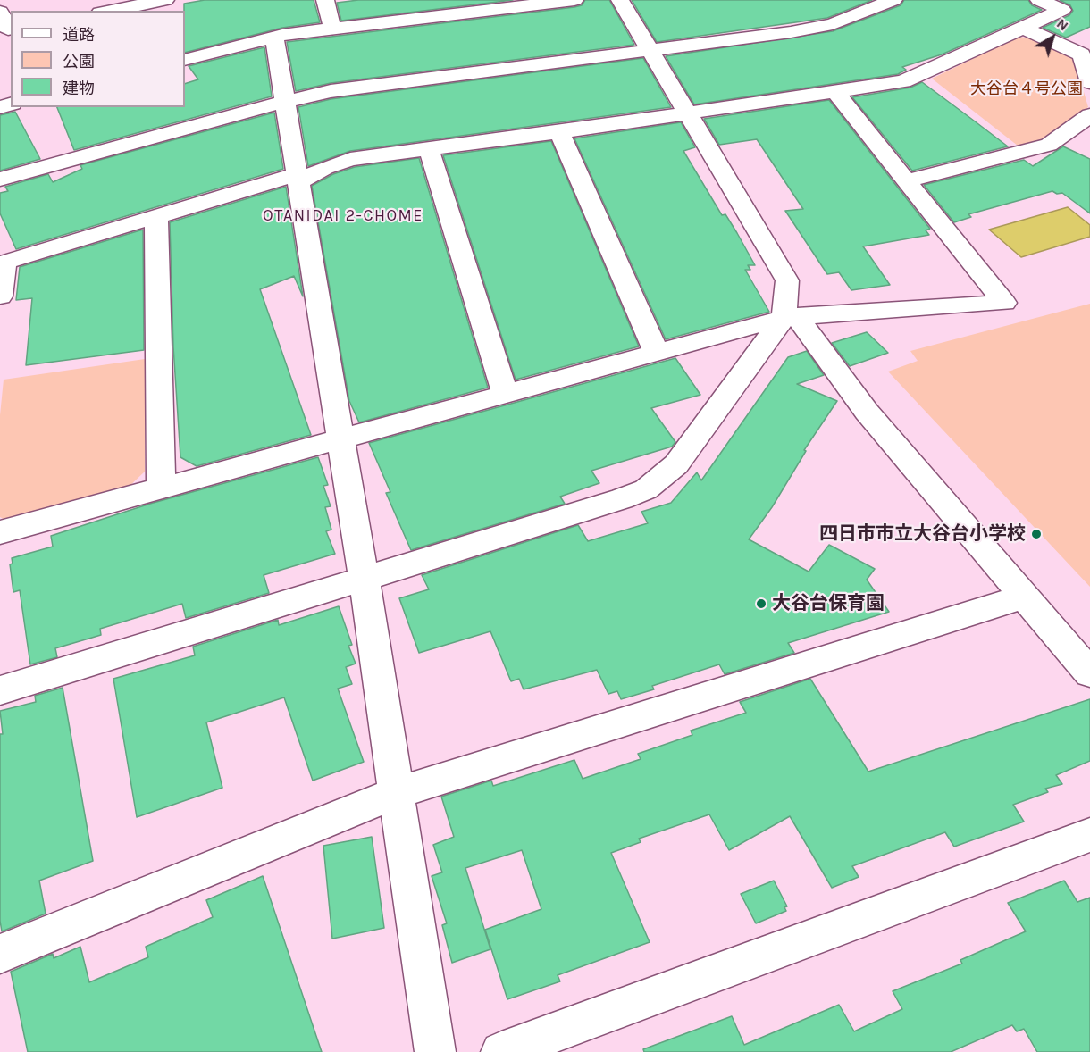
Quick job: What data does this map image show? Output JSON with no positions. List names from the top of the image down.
{
  "districts": ["OTANIDAI 2-CHOME"],
  "parks": ["大谷台４号公園"],
  "places": ["四日市市立大谷台小学校", "大谷台保育園"],
  "legend": ["道路", "公園", "建物"],
  "north": "top right"
}
